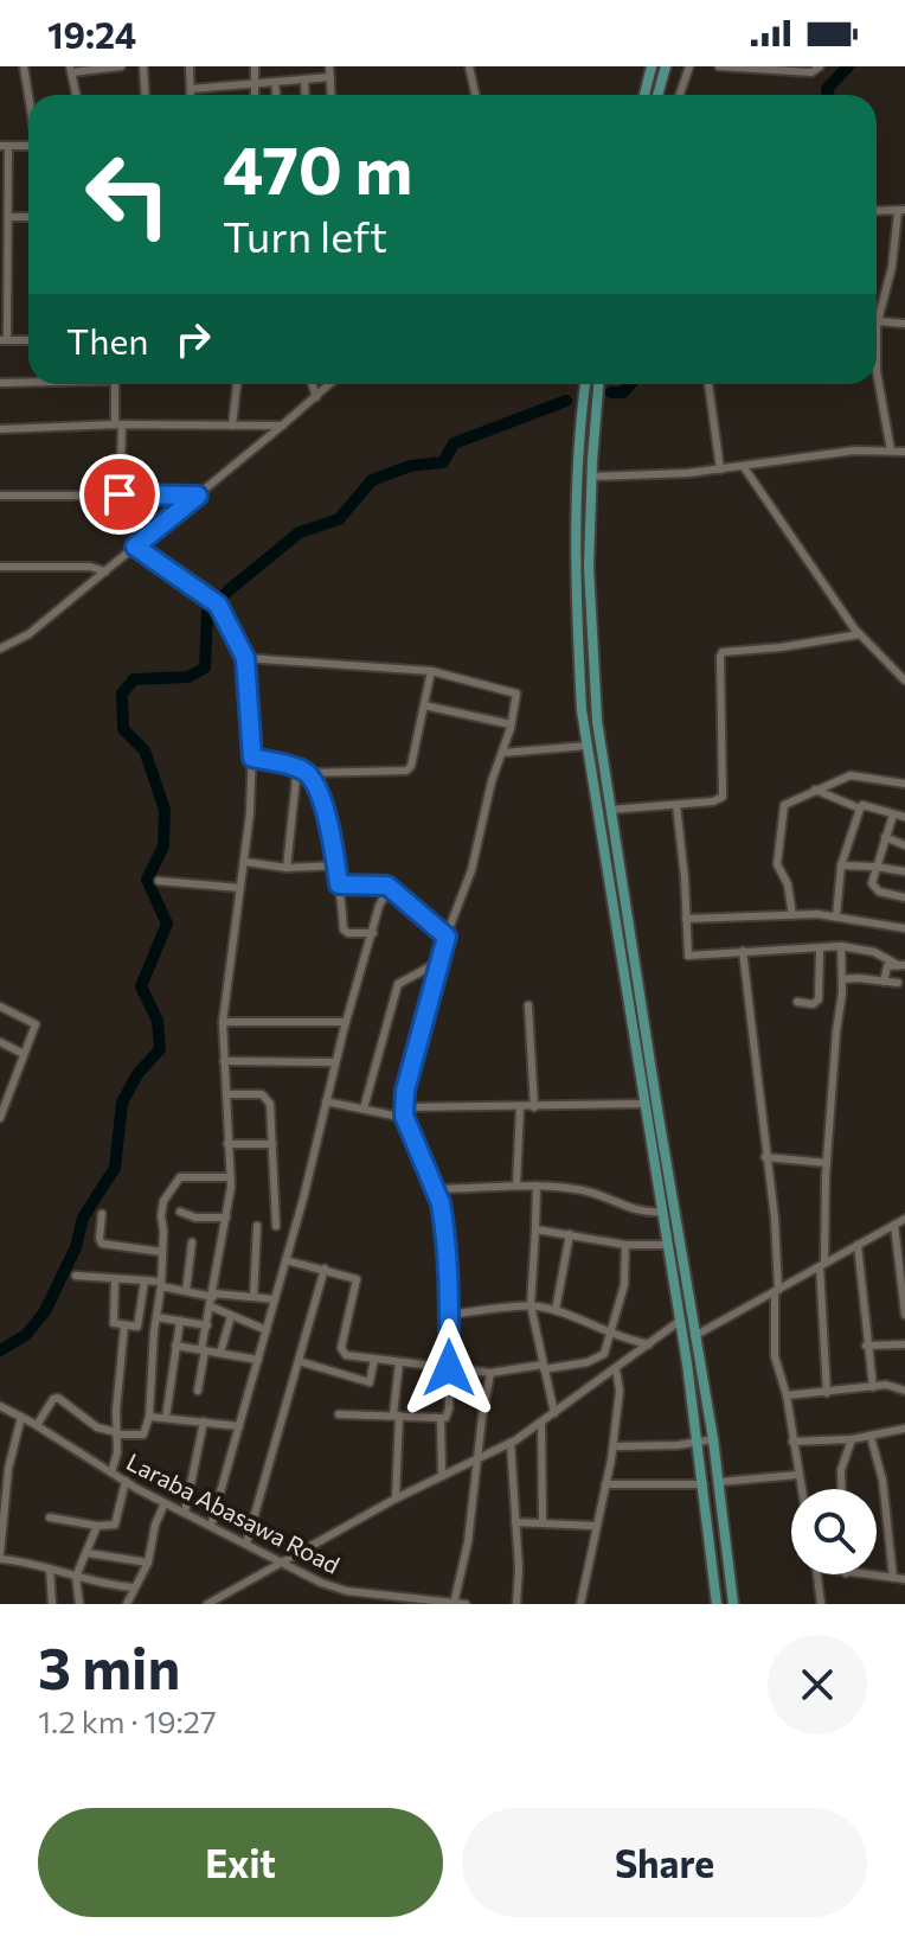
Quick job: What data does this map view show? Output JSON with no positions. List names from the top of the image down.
{
  "streets": {
    "street": ["Laraba Abasawa Road"]
  },
  "page": {
    "status": "19:24",
    "turn": ["470 m", "Turn left"],
    "then": "Then",
    "heading": ["3 min", "1.2 km · 19:27"],
    "buttons": ["Exit", "Share"]
  }
}
